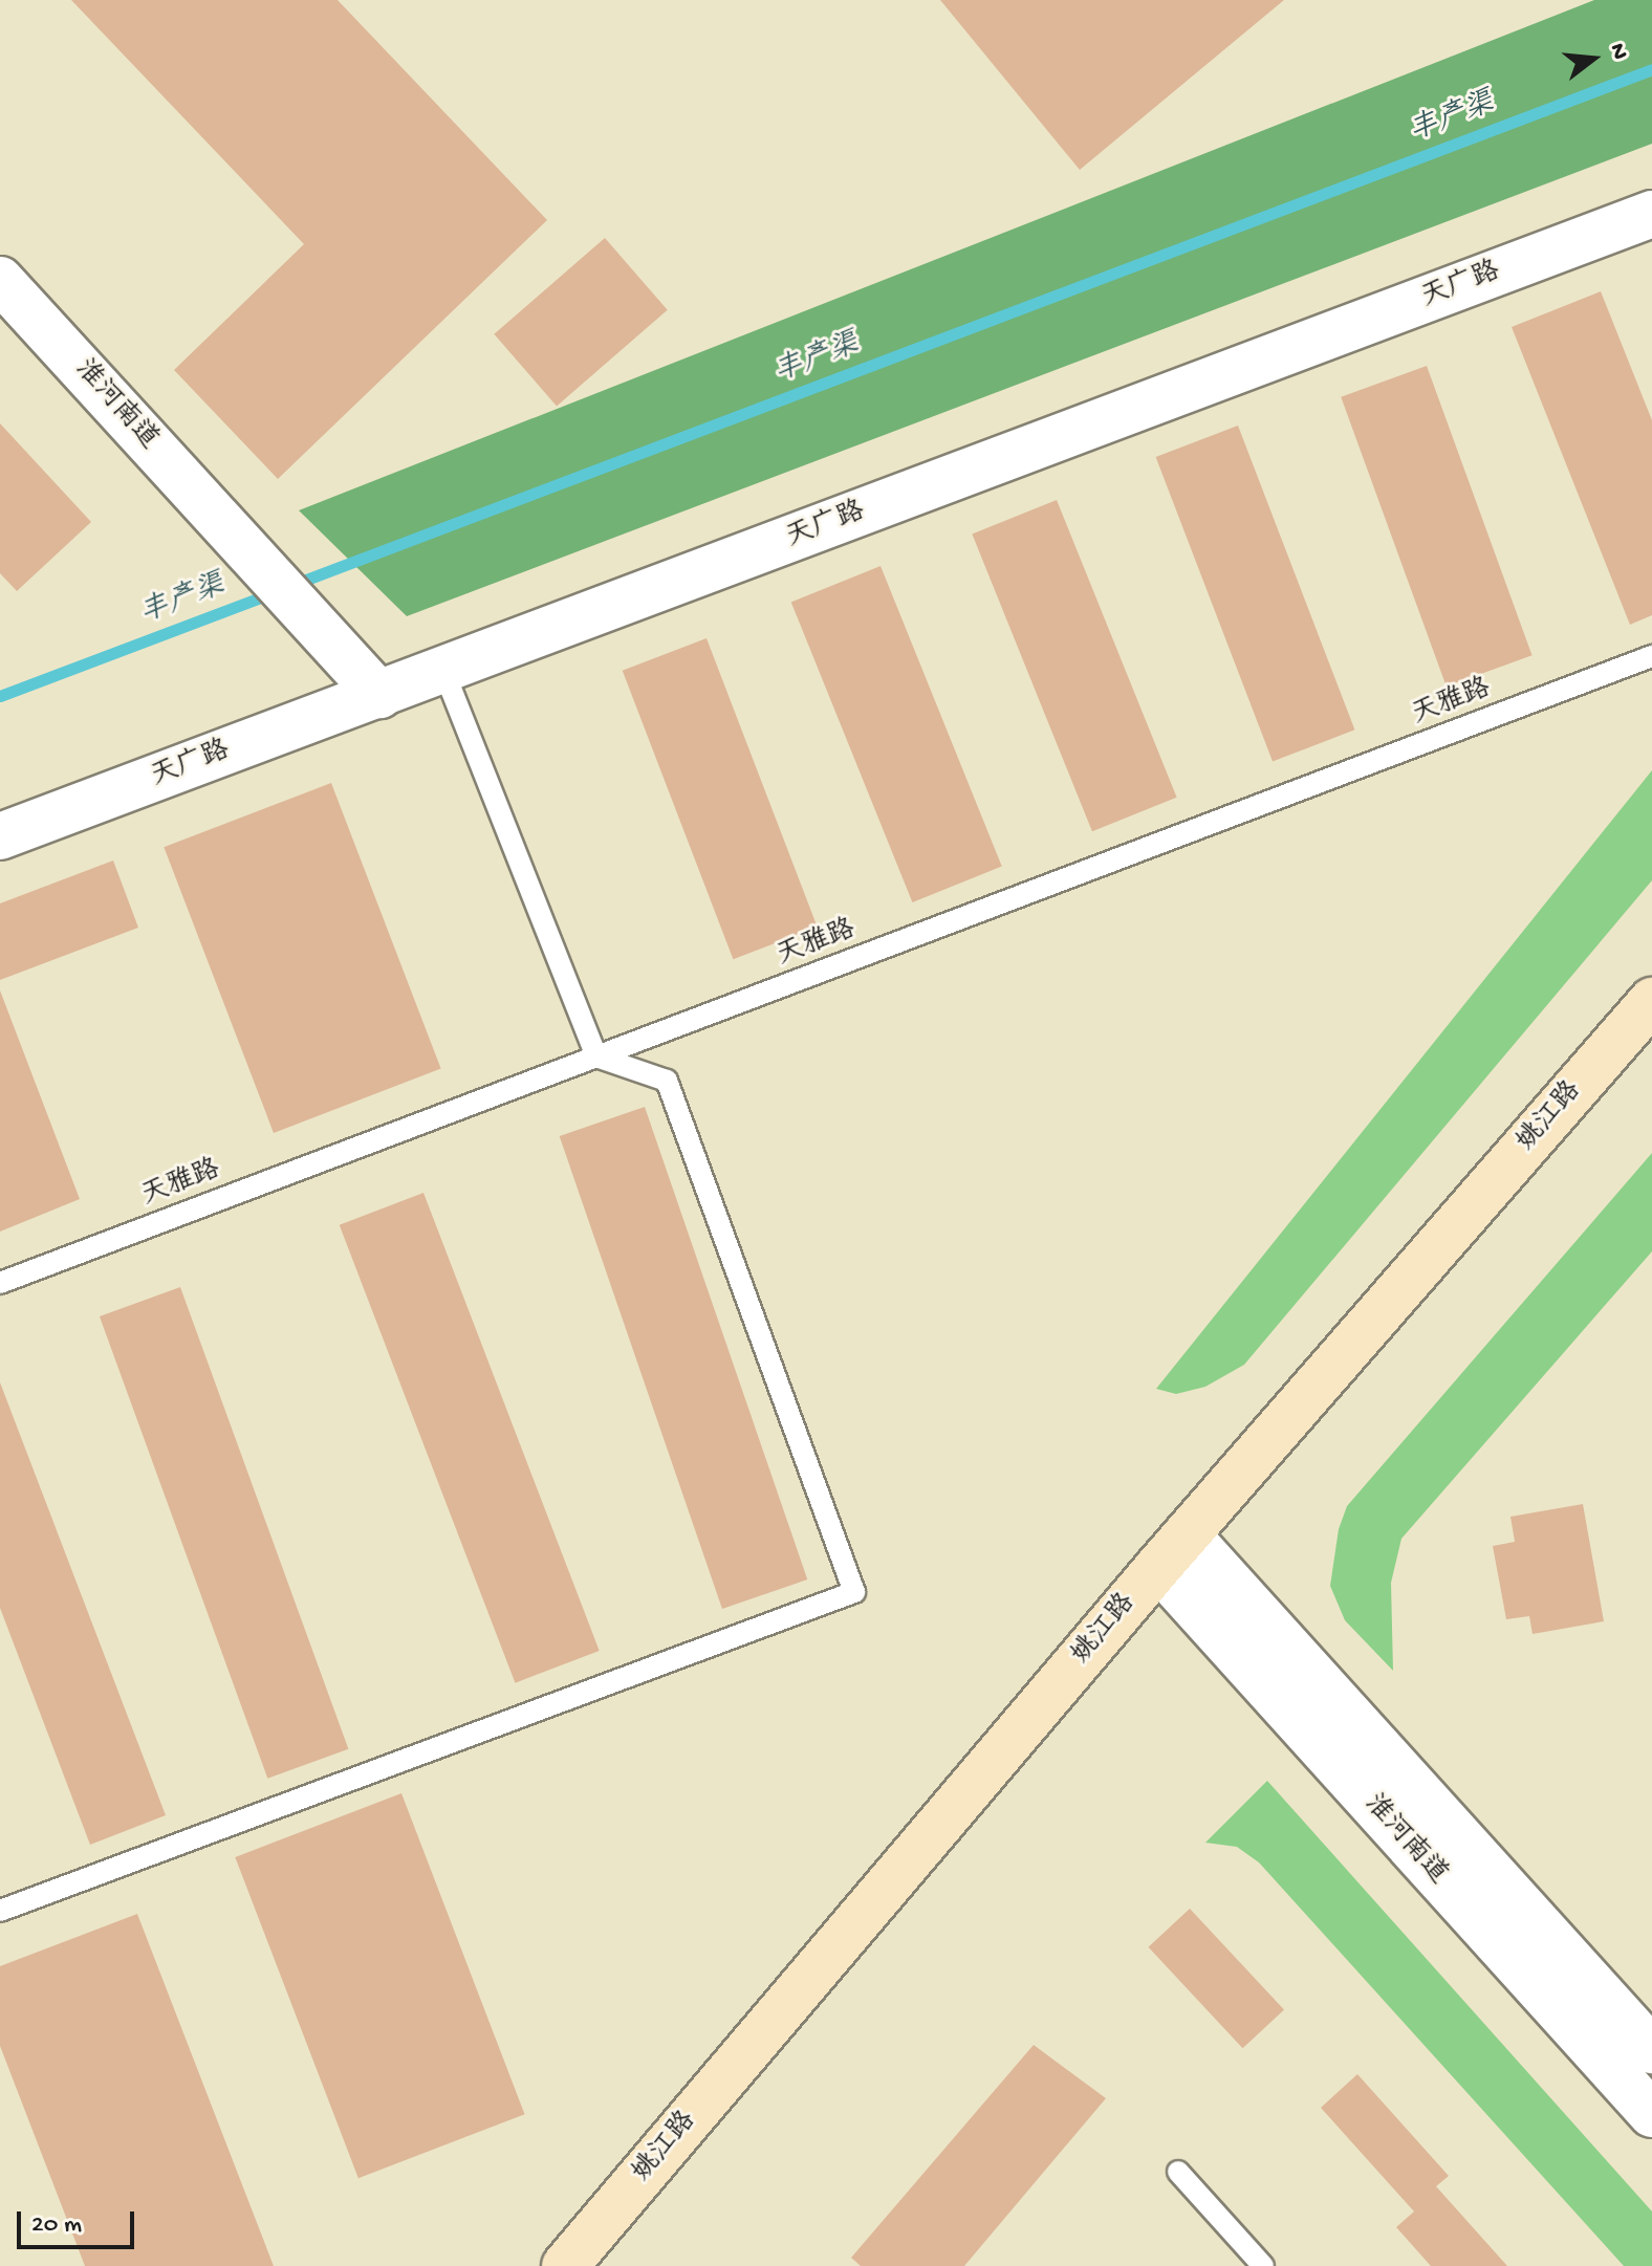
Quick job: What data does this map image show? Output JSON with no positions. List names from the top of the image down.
{
  "streets": {
    "main road": ["姚江路"],
    "street": ["天广路", "淮河南道"],
    "lane": ["天雅路"]
  },
  "crossings": [
    ["天广路", "淮河南道"],
    ["淮河南道", "姚江路"]
  ],
  "water": ["丰产渠"],
  "scale_bar": "20 m",
  "north": "right"
}
